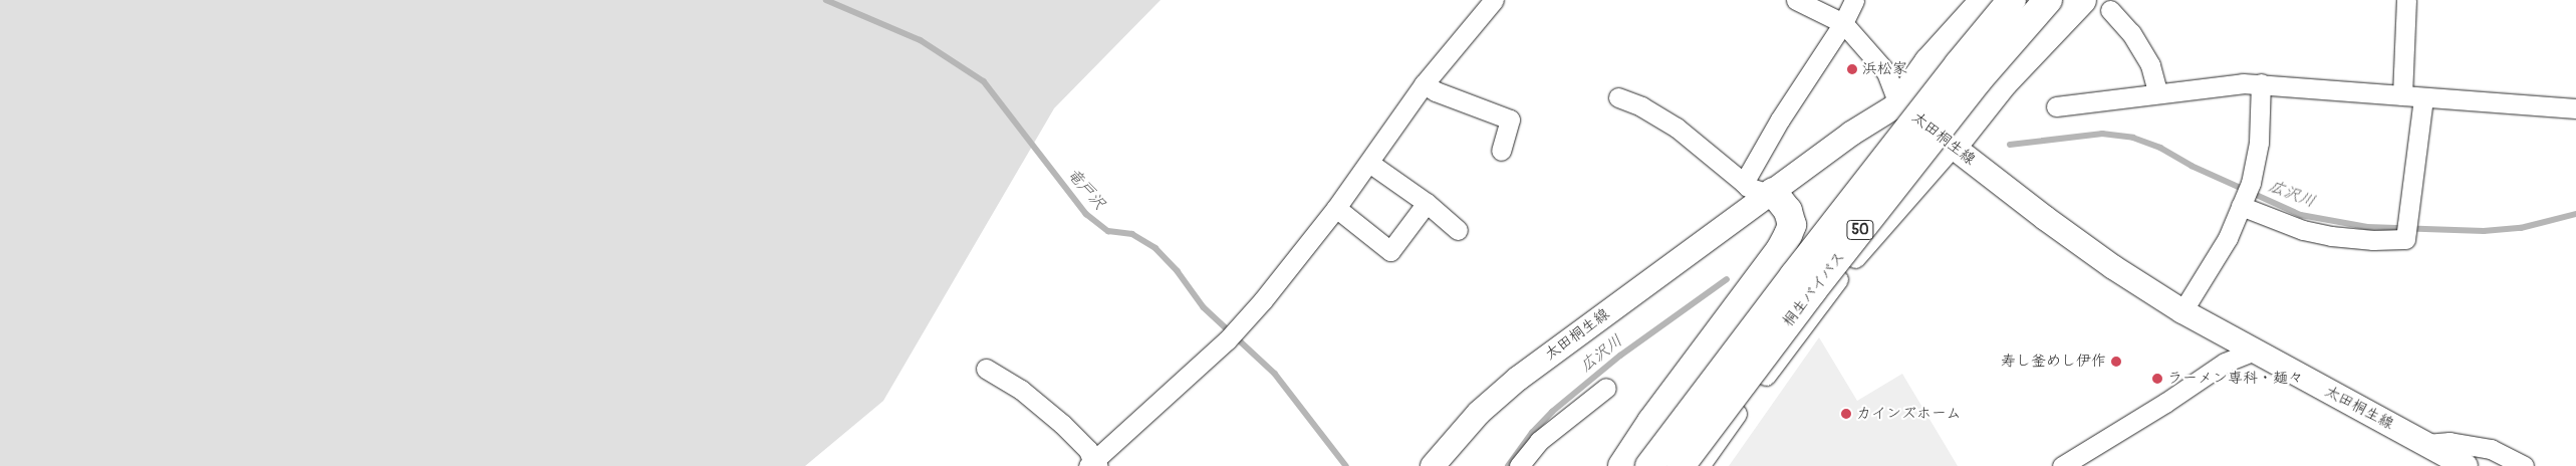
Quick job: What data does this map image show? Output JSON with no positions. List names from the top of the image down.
{
  "streets": {
    "highway": ["50", "桐生バイパス"],
    "main road": ["太田桐生線"]
  },
  "water": ["竜戸沢", "広沢川"],
  "places": [
    "浜松家",
    "寿し釜めし伊作",
    "ラーメン専科・麺々",
    "カインズホーム"
  ]
}
